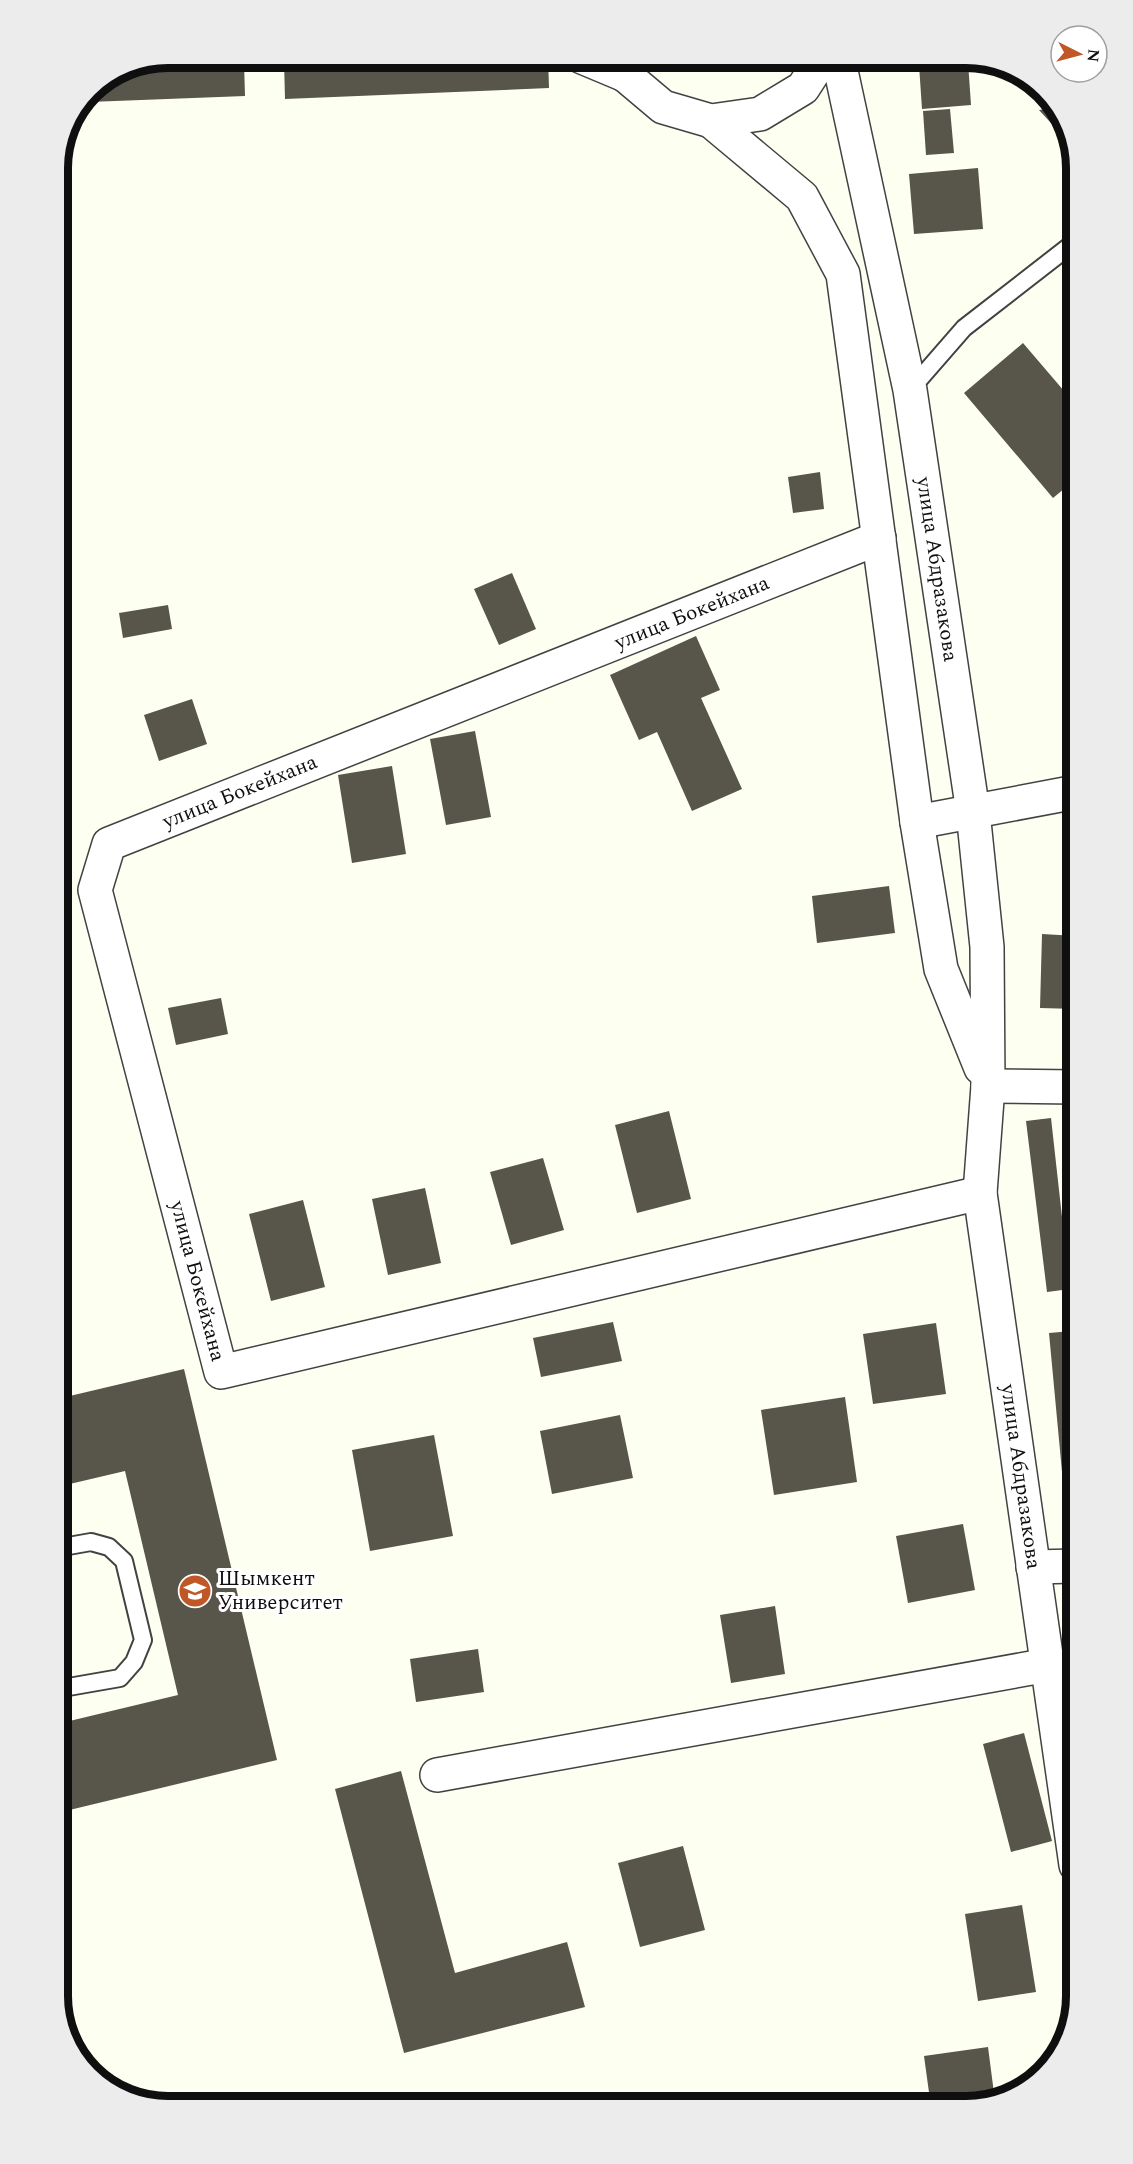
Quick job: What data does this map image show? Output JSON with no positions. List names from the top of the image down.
{
  "streets": {
    "street": ["улица Абдразакова", "улица Бокейхана"]
  },
  "crossings": [
    ["улица Абдразакова", "улица Бокейхана"]
  ],
  "places": {
    "school or university": ["Шымкент Университет"]
  },
  "north": "right"
}
